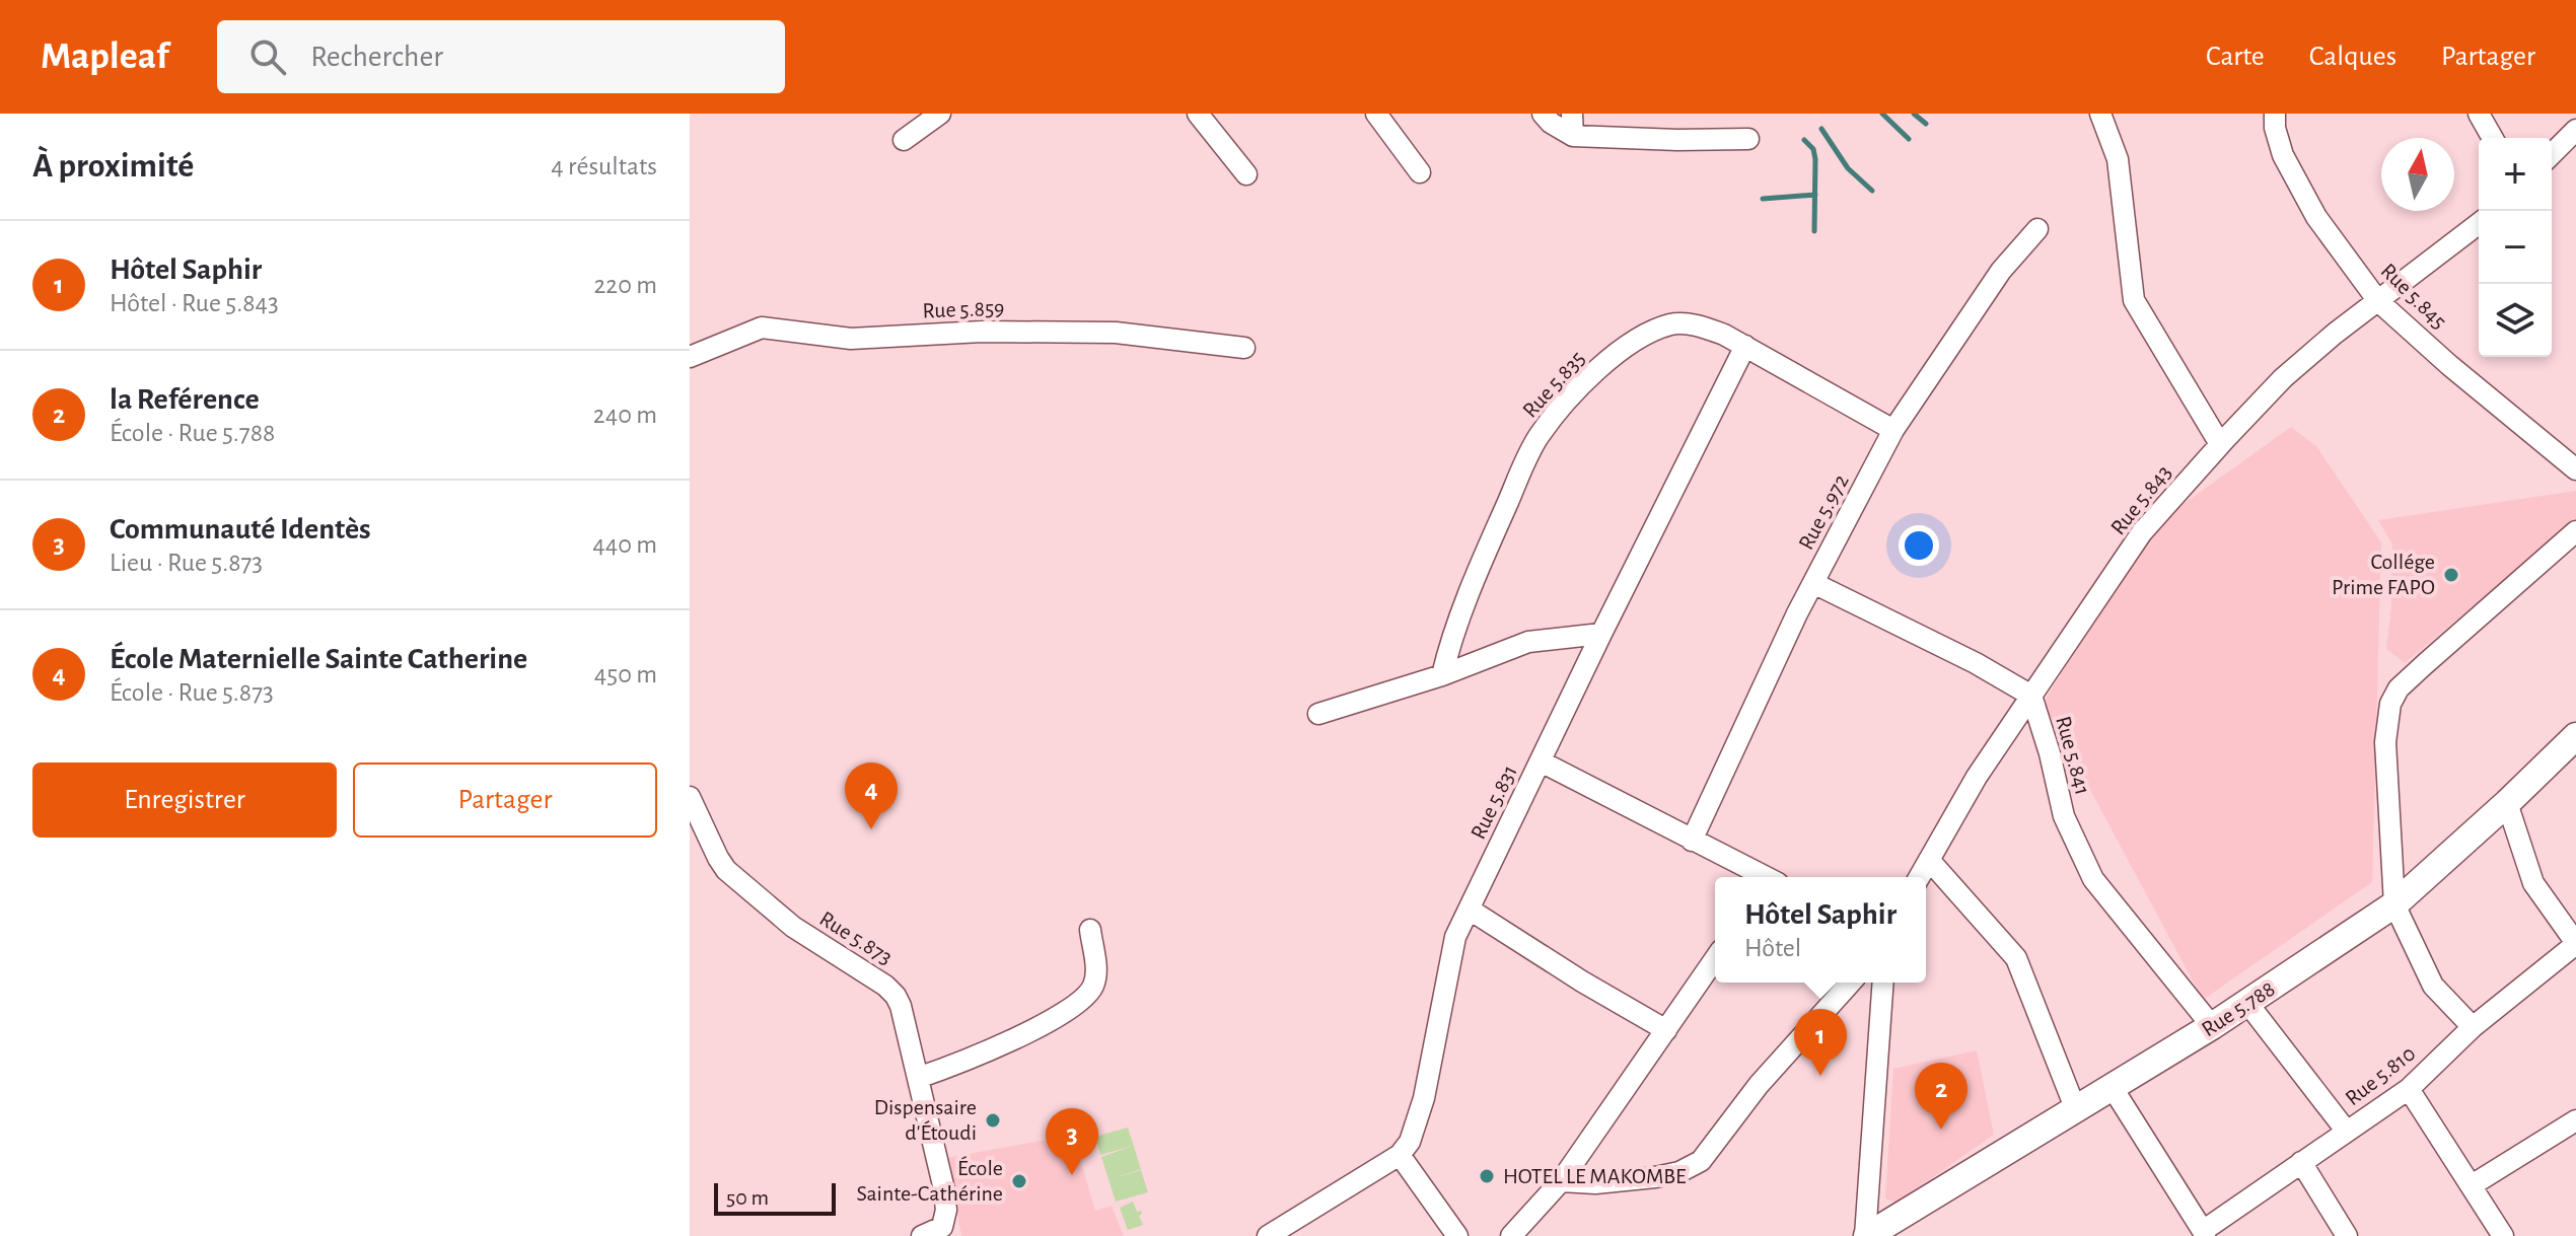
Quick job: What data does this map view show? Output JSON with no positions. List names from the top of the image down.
{
  "streets": {
    "street": [
      "Rue 5.845",
      "Rue 5.859",
      "Rue 5.835",
      "Rue 5.843",
      "Rue 5.972",
      "Rue 5.841",
      "Rue 5.831",
      "Rue 5.873",
      "Rue 5.788",
      "Rue 5.810"
    ]
  },
  "crossings": [
    ["Rue 5.845", "Rue 5.843"],
    ["Rue 5.835", "Rue 5.972"],
    ["Rue 5.835", "Rue 5.831"],
    ["Rue 5.843", "Rue 5.841"],
    ["Rue 5.972", "Rue 5.841"],
    ["Rue 5.841", "Rue 5.788"],
    ["Rue 5.788", "Rue 5.810"]
  ],
  "places": [
    "Collége Prime FAPO",
    "Dispensaire d'Étoudi",
    "HOTEL LE MAKOMBE",
    "École Sainte-Cathérine"
  ],
  "scale_bar": "50 m",
  "north": "top",
  "page": {
    "header": "Mapleaf",
    "search": "Rechercher",
    "nav": ["Carte", "Calques", "Partager"],
    "heading": ["À proximité", "4 résultats"],
    "map_buttons": ["+", "−"],
    "list": [
      {
        "mark": "1",
        "name": "Hôtel Saphir",
        "note": "Hôtel · Rue 5.843",
        "value": "220 m"
      },
      {
        "mark": "2",
        "name": "la Reférence",
        "note": "École · Rue 5.788",
        "value": "240 m"
      },
      {
        "mark": "3",
        "name": "Communauté Identès",
        "note": "Lieu · Rue 5.873",
        "value": "440 m"
      },
      {
        "mark": "4",
        "name": "École Maternielle Sainte Catherine",
        "note": "École · Rue 5.873",
        "value": "450 m"
      }
    ],
    "buttons": ["Enregistrer", "Partager"],
    "pins": [
      "4",
      "1",
      "2",
      "3"
    ],
    "popup": ["Hôtel Saphir", "Hôtel"],
    "scale": "50 m"
  }
}
